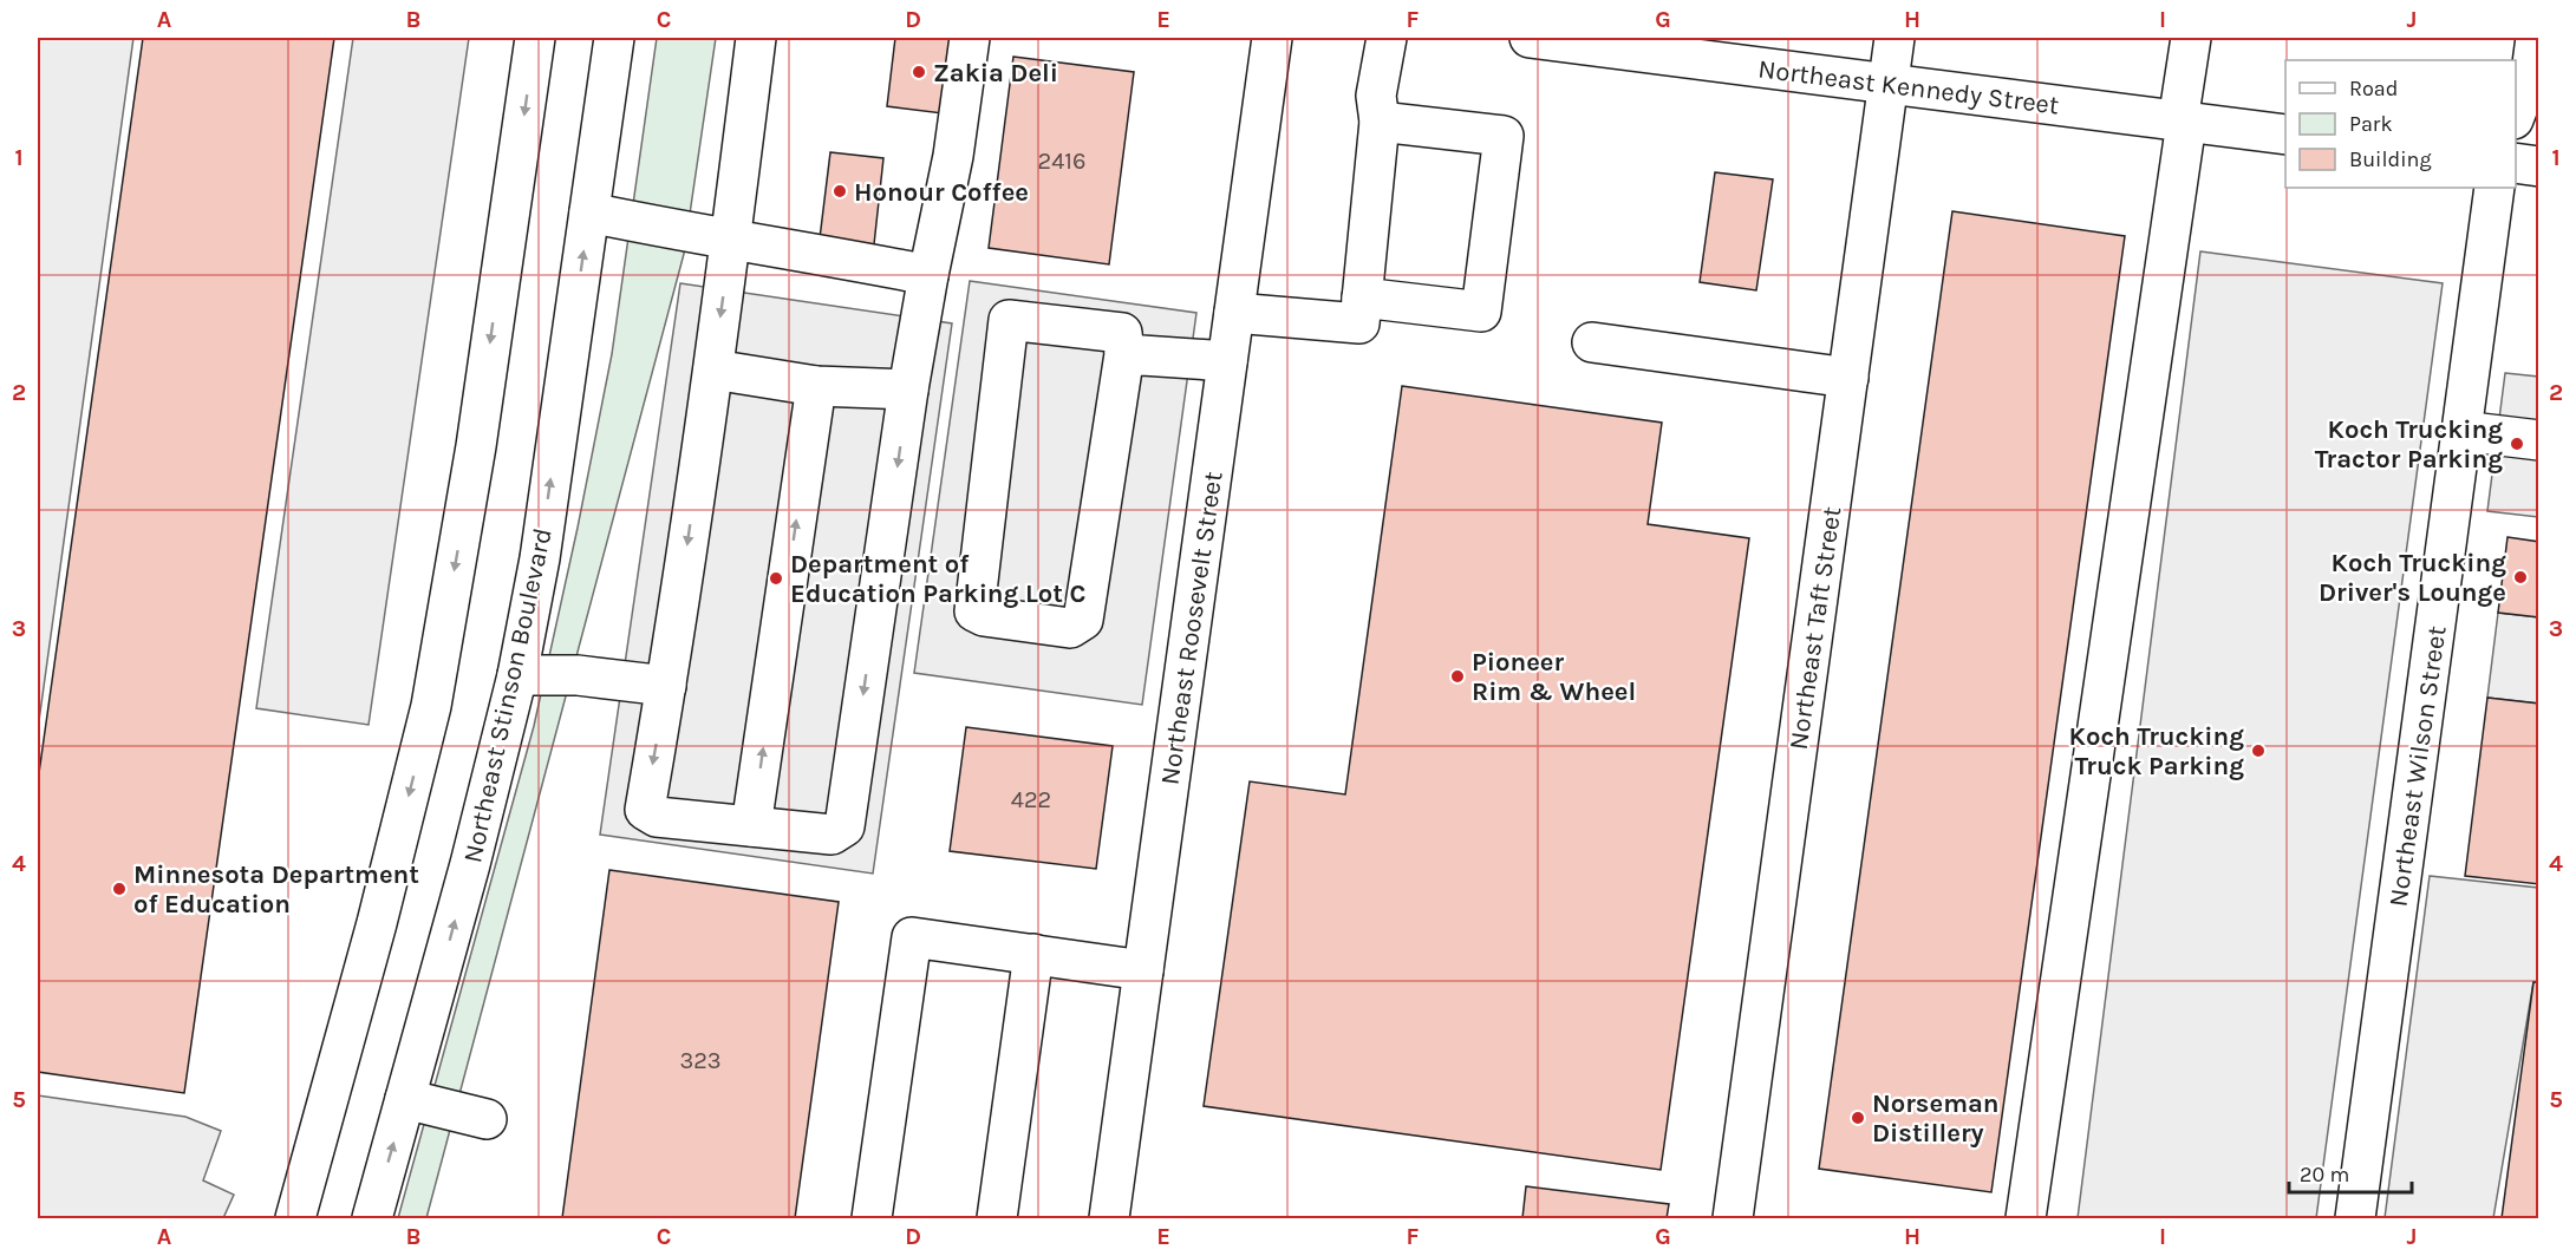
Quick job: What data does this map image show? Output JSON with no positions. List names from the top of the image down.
{
  "streets": {
    "street": [
      "Northeast Kennedy Street",
      "Northeast Roosevelt Street",
      "Northeast Taft Street",
      "Northeast Stinson Boulevard",
      "Northeast Wilson Street"
    ]
  },
  "crossings": [
    ["Northeast Kennedy Street", "Northeast Taft Street"]
  ],
  "places": [
    "Zakia Deli",
    "Honour Coffee",
    "Koch Trucking Tractor Parking",
    "Koch Trucking Driver's Lounge",
    "Department of Education Parking Lot C",
    "Pioneer Rim & Wheel",
    "Koch Trucking Truck Parking",
    "Minnesota Department of Education",
    "Norseman Distillery"
  ],
  "house_numbers": ["2416", "422", "323"],
  "legend": ["Road", "Park", "Building"],
  "scale_bar": "20 m",
  "grid": {
    "columns": [
      "A",
      "B",
      "C",
      "D",
      "E",
      "F",
      "G",
      "H",
      "I",
      "J"
    ],
    "rows": [
      "1",
      "2",
      "3",
      "4",
      "5"
    ]
  }
}
